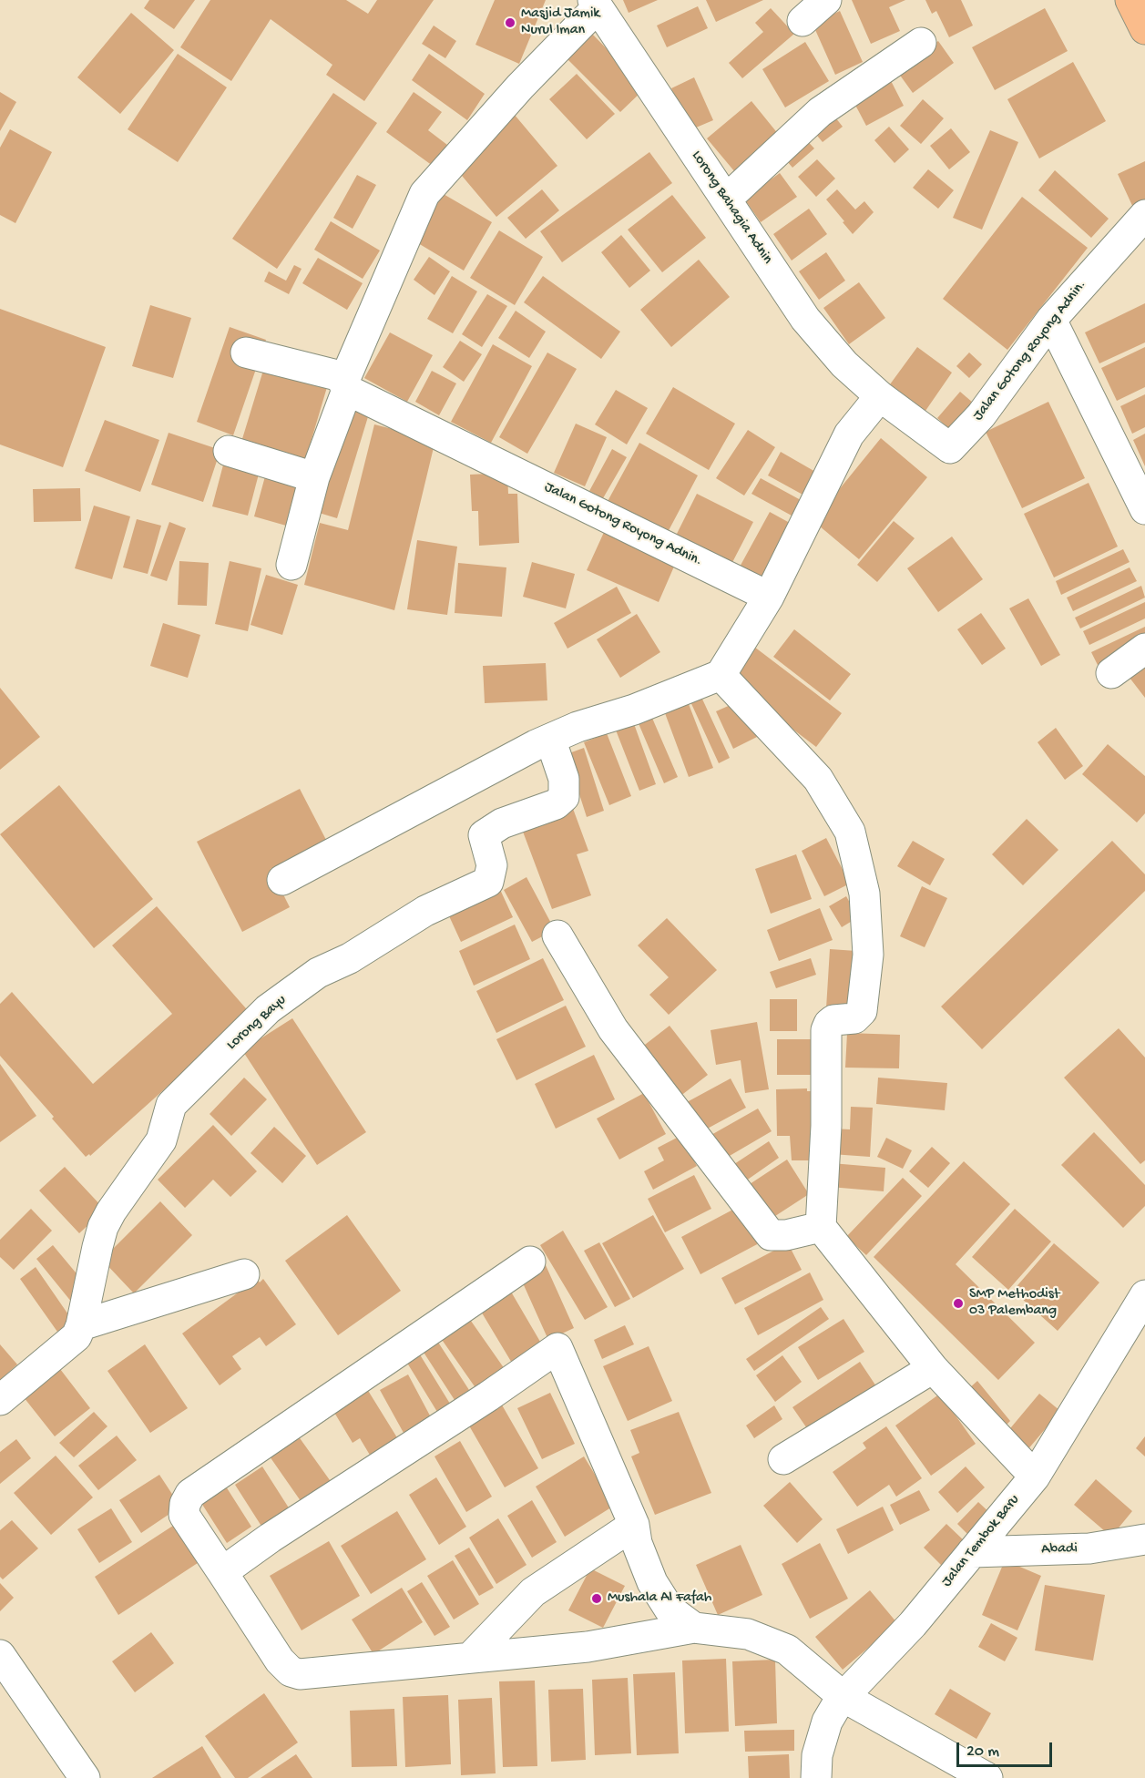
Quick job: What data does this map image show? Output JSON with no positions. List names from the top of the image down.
{
  "streets": {
    "street": [
      "Lorong Bahagia Adnin",
      "Jalan Gotong Royong Adnin.",
      "Lorong Bayu",
      "Jalan Tembok Baru",
      "Abadi"
    ]
  },
  "crossings": [
    ["Lorong Bahagia Adnin", "Jalan Gotong Royong Adnin."],
    ["Jalan Tembok Baru", "Abadi"]
  ],
  "places": ["Masjid Jamik Nurul Iman", "SMP Methodist 03 Palembang", "Mushala Al Fafah"],
  "scale_bar": "20 m"
}
